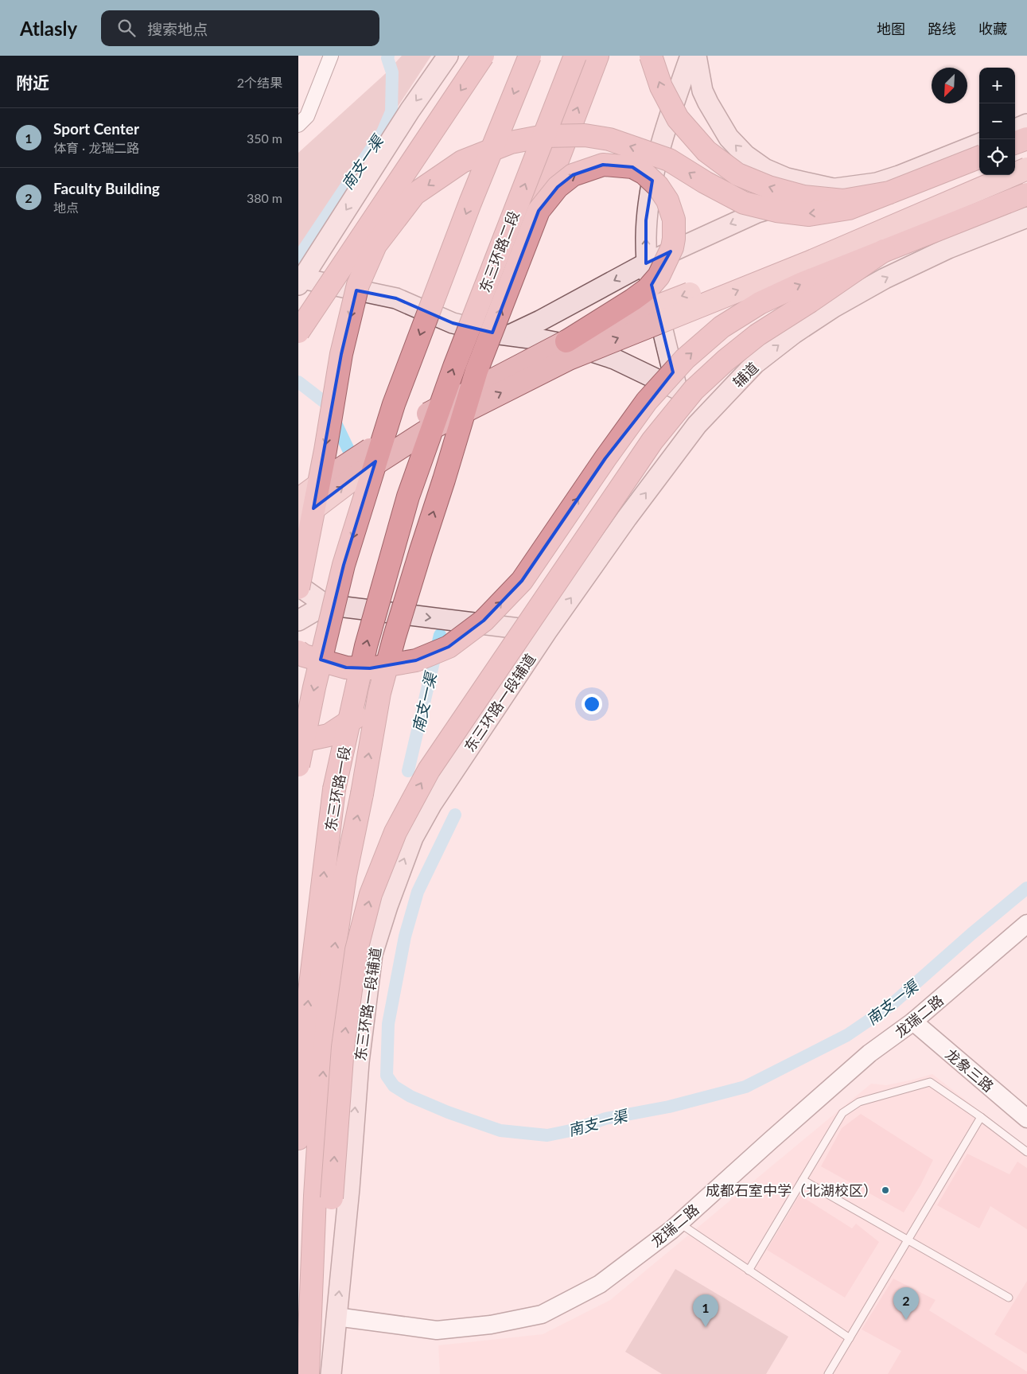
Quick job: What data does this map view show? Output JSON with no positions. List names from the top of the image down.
{
  "streets": {
    "highway": ["东三环路二段", "东三环路一段"],
    "main road": ["辅道", "东三环路一段辅道"],
    "street": ["龙瑞二路", "龙象三路"]
  },
  "crossings": [
    ["东三环路二段", "东三环路一段"],
    ["辅道", "东三环路一段辅道"],
    ["东三环路一段辅道", "龙瑞二路"],
    ["龙瑞二路", "龙象三路"]
  ],
  "one_way": ["东三环路一段辅道"],
  "water": ["南支一渠"],
  "places": ["成都石室中学（北湖校区）"],
  "north": "bottom left",
  "page": {
    "header": "Atlasly",
    "search": "搜索地点",
    "nav": ["地图", "路线", "收藏"],
    "heading": ["附近", "2个结果"],
    "map_buttons": ["+", "−"],
    "list": [
      {
        "mark": "1",
        "name": "Sport Center",
        "note": "体育 · 龙瑞二路",
        "value": "350 m"
      },
      {
        "mark": "2",
        "name": "Faculty Building",
        "note": "地点",
        "value": "380 m"
      }
    ],
    "pins": ["2", "1"]
  }
}
